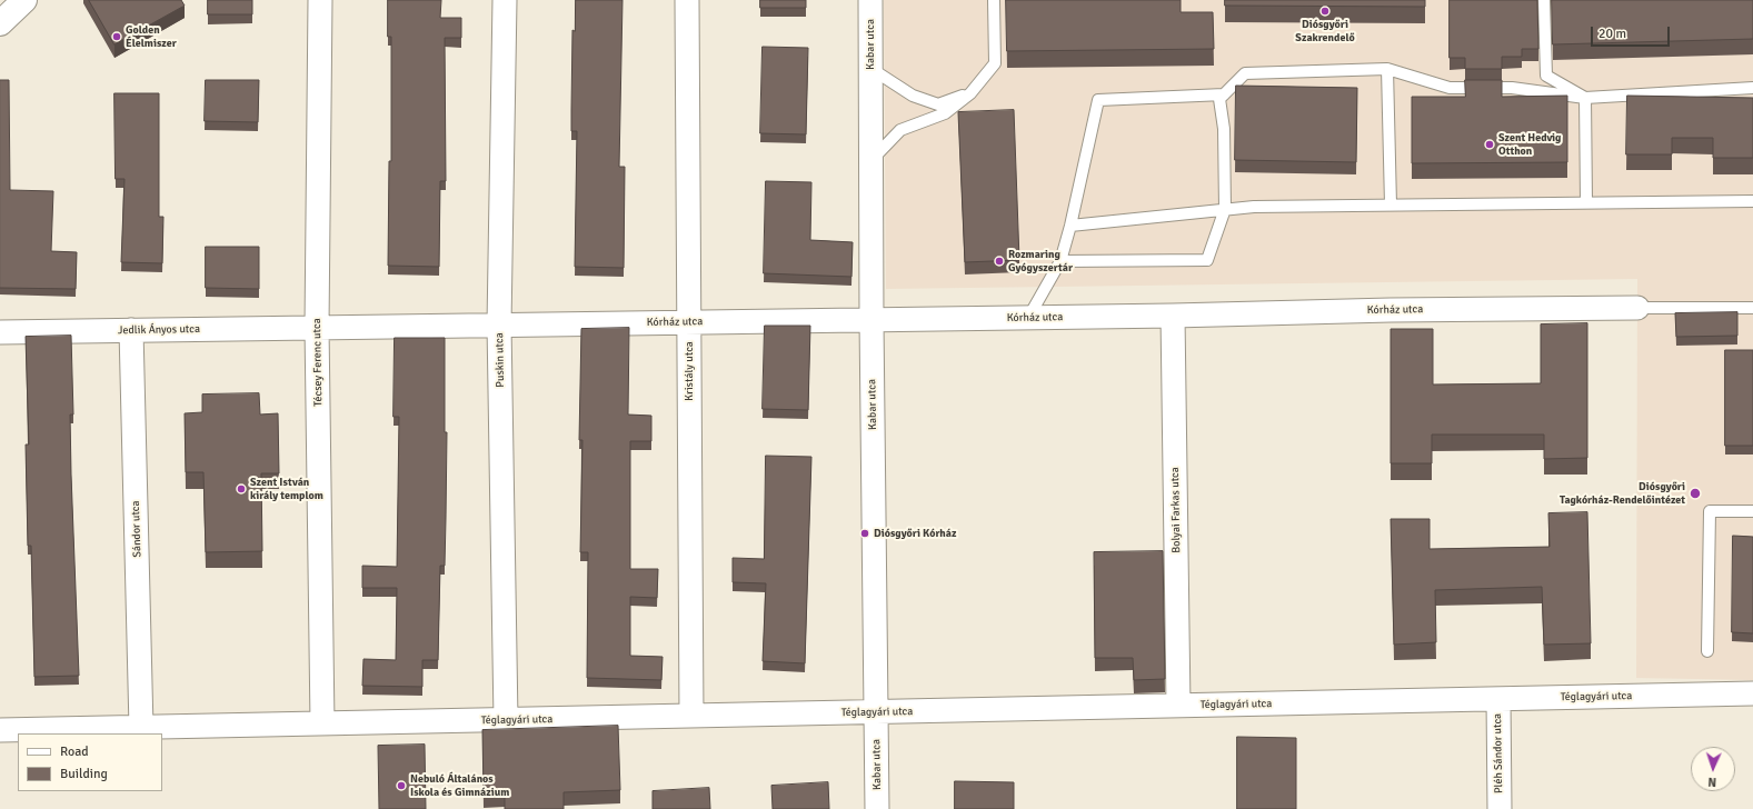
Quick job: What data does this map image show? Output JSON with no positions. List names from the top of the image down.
{
  "streets": {
    "street": [
      "Kabar utca",
      "Kórház utca",
      "Jedlik Ányos utca",
      "Puskin utca",
      "Técsey Ferenc utca",
      "Kristály utca",
      "Bolyai Farkas utca",
      "Sándor utca",
      "Téglagyári utca",
      "Pléh Sándor utca"
    ]
  },
  "crossings": [
    ["Kabar utca", "Kórház utca"],
    ["Kabar utca", "Téglagyári utca"],
    ["Kórház utca", "Jedlik Ányos utca"],
    ["Kórház utca", "Puskin utca"],
    ["Kórház utca", "Técsey Ferenc utca"],
    ["Kórház utca", "Kristály utca"],
    ["Kórház utca", "Bolyai Farkas utca"],
    ["Jedlik Ányos utca", "Técsey Ferenc utca"],
    ["Jedlik Ányos utca", "Sándor utca"],
    ["Puskin utca", "Téglagyári utca"],
    ["Técsey Ferenc utca", "Téglagyári utca"],
    ["Kristály utca", "Téglagyári utca"],
    ["Bolyai Farkas utca", "Téglagyári utca"],
    ["Sándor utca", "Téglagyári utca"],
    ["Téglagyári utca", "Pléh Sándor utca"]
  ],
  "places": [
    "Diósgyőri Szakrendelő",
    "Golden Élelmiszer",
    "Szent Hedvig Otthon",
    "Rozmaring Gyógyszertár",
    "Szent István király templom",
    "Diósgyőri Tagkórház-Rendelőintézet",
    "Diósgyőri Kórház",
    "Nebuló Általános Iskola és Gimnázium"
  ],
  "legend": ["Road", "Building"],
  "scale_bar": "20 m",
  "north": "bottom"
}
